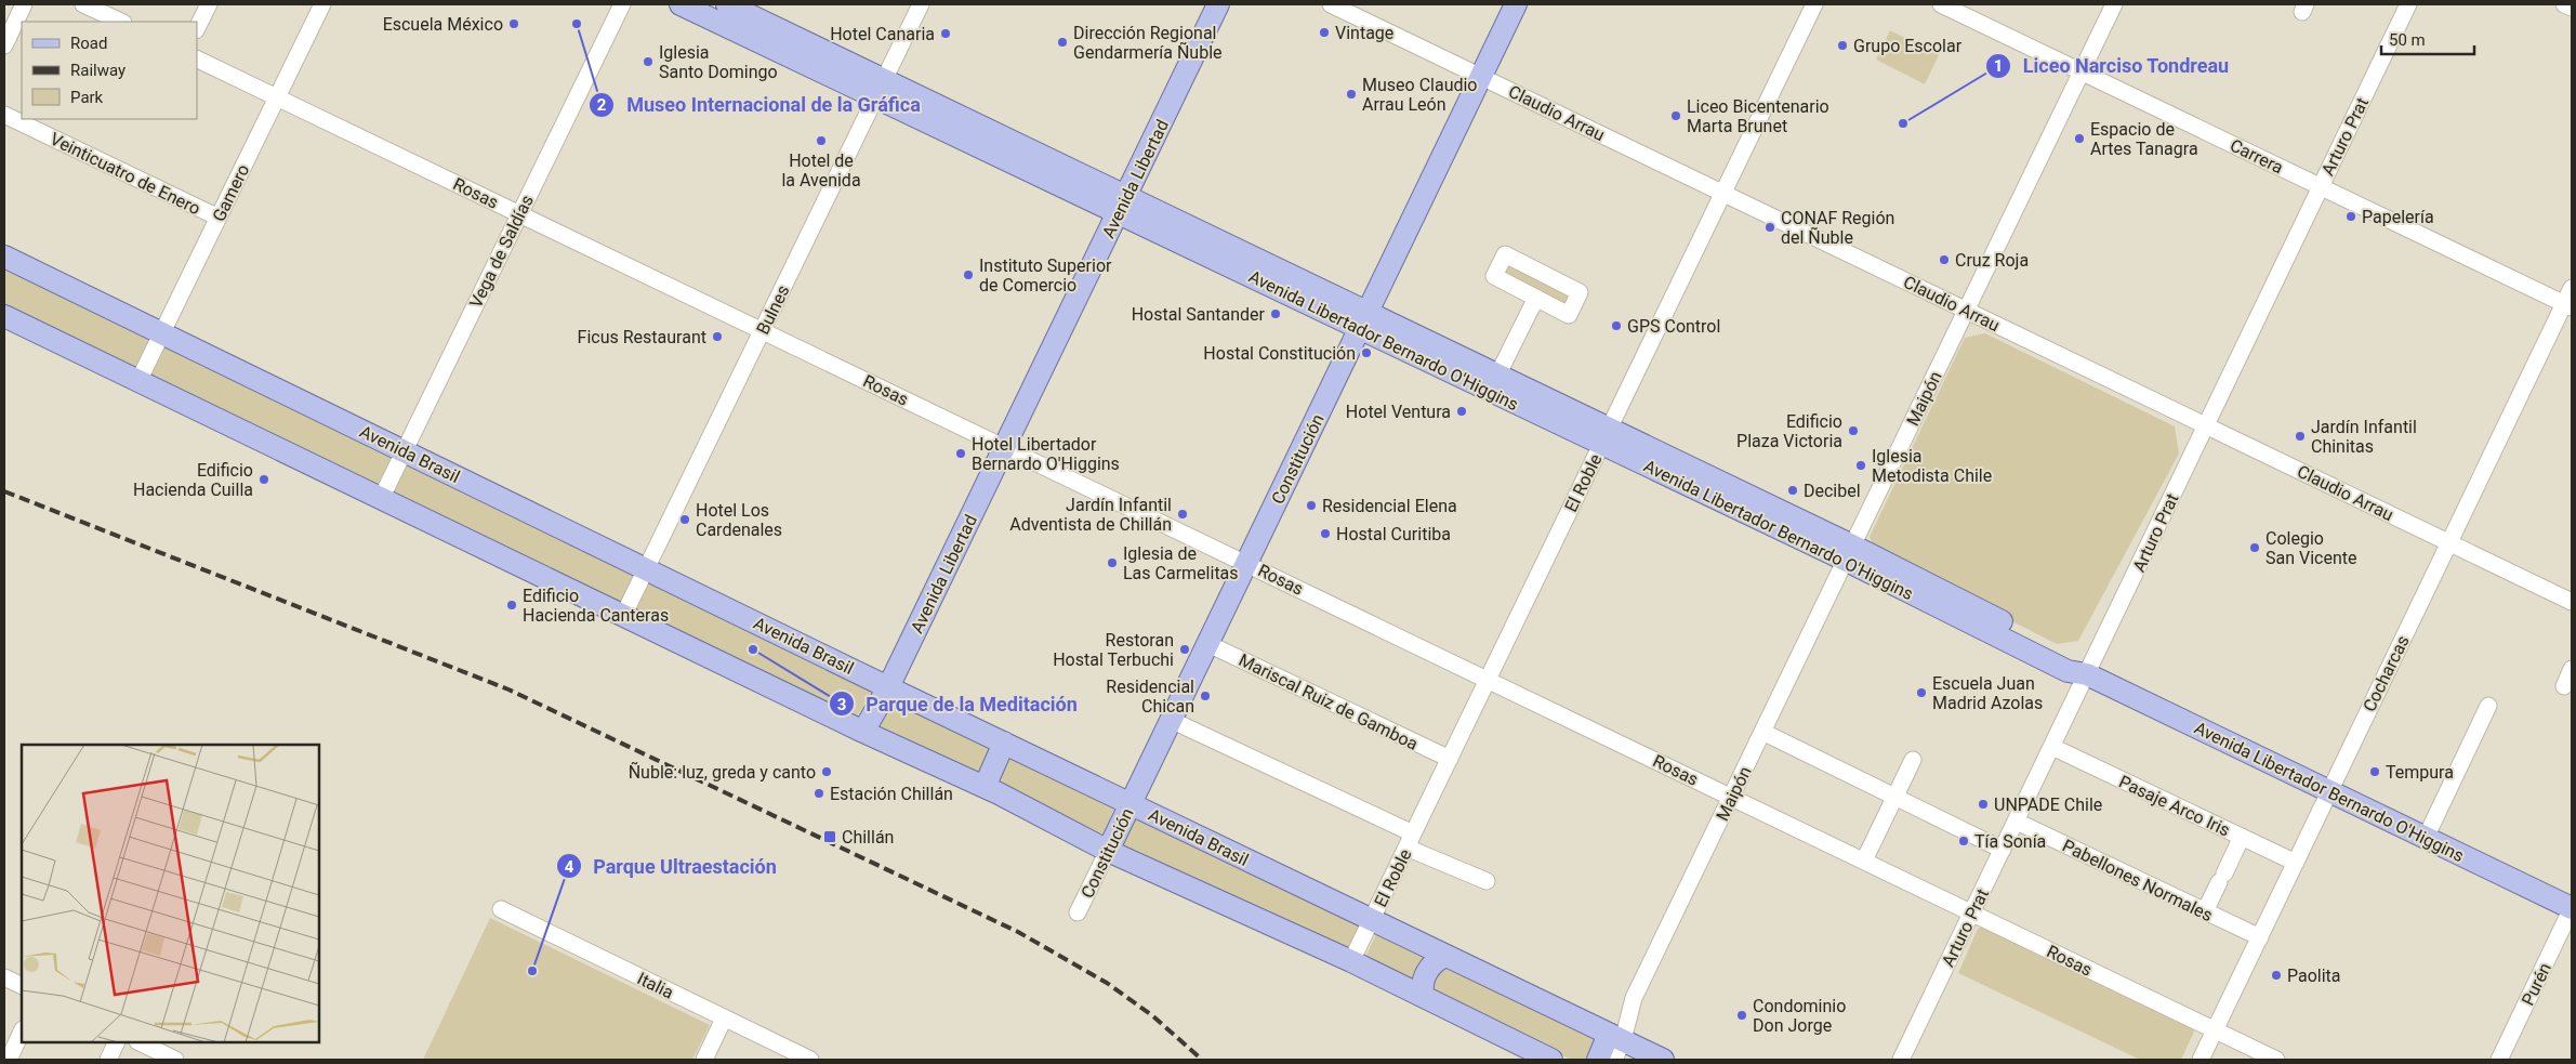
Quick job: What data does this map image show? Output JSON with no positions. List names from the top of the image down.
{
  "streets": {
    "main road": [
      "Avenida Libertad",
      "Avenida Libertador Bernardo O'Higgins",
      "Maipón",
      "Avenida Brasil",
      "Constitución"
    ],
    "street": [
      "Claudio Arrau",
      "Arturo Prat",
      "Carrera",
      "Veinticuatro de Enero",
      "Gamero",
      "Rosas",
      "Vega de Saldías",
      "Bulnes",
      "El Roble",
      "Cocharcas",
      "Mariscal Ruiz de Gamboa",
      "Pasaje Arco Iris",
      "Pabellones Normales",
      "Purén",
      "Italia"
    ]
  },
  "crossings": [
    ["Claudio Arrau", "Arturo Prat"],
    ["Claudio Arrau", "Maipón"],
    ["Claudio Arrau", "Constitución"],
    ["Claudio Arrau", "El Roble"],
    ["Claudio Arrau", "Cocharcas"],
    ["Arturo Prat", "Carrera"],
    ["Arturo Prat", "Rosas"],
    ["Arturo Prat", "Avenida Libertador Bernardo O'Higgins"],
    ["Arturo Prat", "Pasaje Arco Iris"],
    ["Arturo Prat", "Pabellones Normales"],
    ["Carrera", "Maipón"],
    ["Carrera", "Cocharcas"],
    ["Veinticuatro de Enero", "Gamero"],
    ["Avenida Libertad", "Rosas"],
    ["Avenida Libertad", "Avenida Libertador Bernardo O'Higgins"],
    ["Avenida Libertad", "Avenida Brasil"],
    ["Gamero", "Rosas"],
    ["Gamero", "Avenida Brasil"],
    ["Rosas", "Vega de Saldías"],
    ["Rosas", "Bulnes"],
    ["Rosas", "Maipón"],
    ["Rosas", "Constitución"],
    ["Rosas", "El Roble"],
    ["Rosas", "Cocharcas"],
    ["Vega de Saldías", "Avenida Brasil"],
    ["Bulnes", "Avenida Libertador Bernardo O'Higgins"],
    ["Bulnes", "Avenida Brasil"],
    ["Avenida Libertador Bernardo O'Higgins", "Maipón"],
    ["Avenida Libertador Bernardo O'Higgins", "Constitución"],
    ["Avenida Libertador Bernardo O'Higgins", "El Roble"],
    ["Avenida Libertador Bernardo O'Higgins", "Cocharcas"],
    ["Avenida Libertador Bernardo O'Higgins", "Purén"],
    ["Maipón", "Avenida Brasil"],
    ["Avenida Brasil", "Constitución"],
    ["Avenida Brasil", "El Roble"],
    ["Constitución", "Mariscal Ruiz de Gamboa"],
    ["El Roble", "Mariscal Ruiz de Gamboa"],
    ["Cocharcas", "Pasaje Arco Iris"],
    ["Cocharcas", "Pabellones Normales"]
  ],
  "places": {
    "other": [
      "Escuela México",
      "Museo Internacional de la Gráfica",
      "Vintage",
      "Hotel Canaria",
      "Dirección Regional Gendarmería Ñuble",
      "Grupo Escolar",
      "Iglesia Santo Domingo",
      "Museo Claudio Arrau León",
      "Liceo Bicentenario Marta Brunet",
      "Liceo Narciso Tondreau",
      "Espacio de Artes Tanagra",
      "Hotel de la Avenida",
      "Papelería",
      "CONAF Región del Ñuble",
      "Cruz Roja",
      "Instituto Superior de Comercio",
      "Hostal Santander",
      "GPS Control",
      "Ficus Restaurant",
      "Hostal Constitución",
      "Hotel Ventura",
      "Edificio Plaza Victoria",
      "Jardín Infantil Chinitas",
      "Hotel Libertador Bernardo O'Higgins",
      "Iglesia Metodista Chile",
      "Edificio Hacienda Cuilla",
      "Decibel",
      "Residencial Elena",
      "Jardín Infantil Adventista de Chillán",
      "Hotel Los Cardenales",
      "Hostal Curitiba",
      "Colegio San Vicente",
      "Iglesia de Las Carmelitas",
      "Edificio Hacienda Canteras",
      "Parque de la Meditación",
      "Restoran Hostal Terbuchi",
      "Escuela Juan Madrid Azolas",
      "Residencial Chican",
      "Ñuble: luz, greda y canto",
      "Tempura",
      "Estación Chillán",
      "UNPADE Chile",
      "Tía Sonía",
      "Parque Ultraestación",
      "Paolita",
      "Condominio Don Jorge"
    ],
    "transit": ["Chillán"]
  },
  "legend": ["Road", "Railway", "Park"],
  "scale_bar": "50 m"
}
